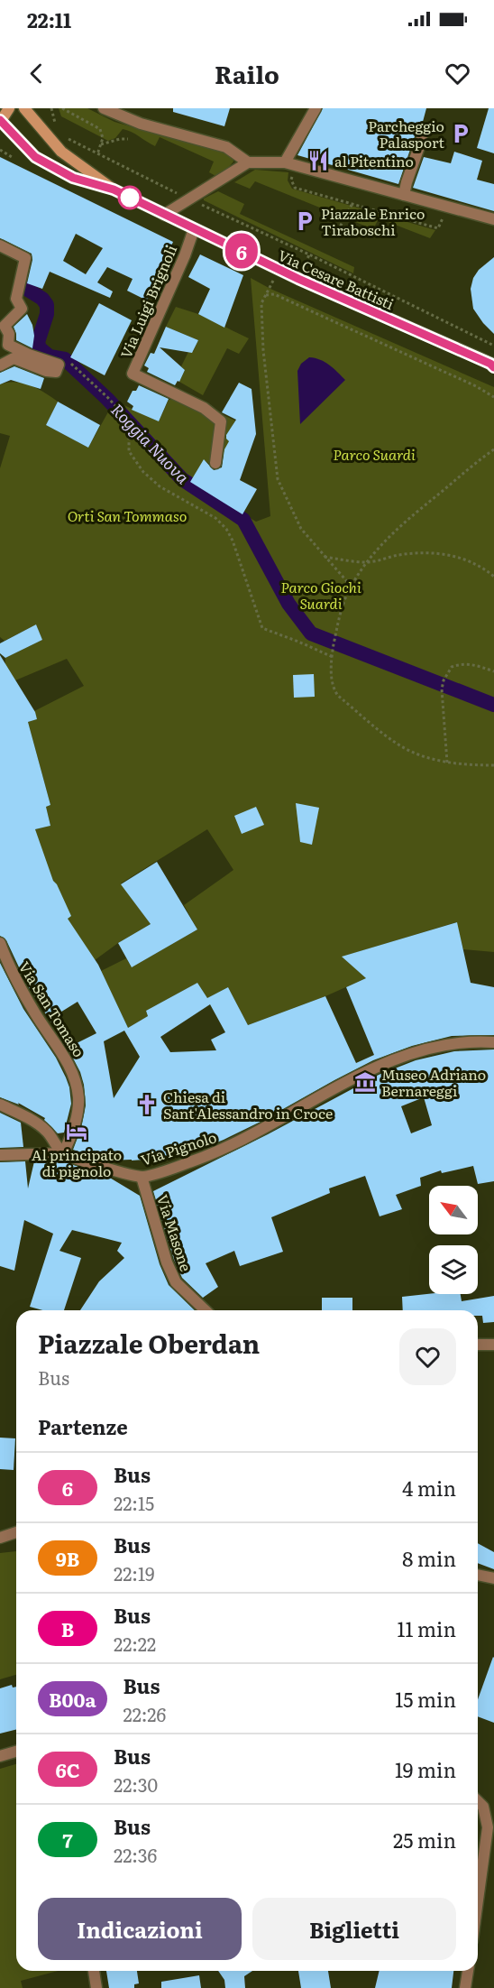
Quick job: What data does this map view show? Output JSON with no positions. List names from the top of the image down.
{
  "streets": {
    "street": [
      "Via Cesare Battisti",
      "Via Luigi Brignoli",
      "Via San Tomaso",
      "Via Pignolo",
      "Via Masone"
    ]
  },
  "crossings": [
    ["Via Cesare Battisti", "Via Luigi Brignoli"],
    ["Via San Tomaso", "Via Pignolo"],
    ["Via Pignolo", "Via Masone"]
  ],
  "water": ["Roggia Nuova"],
  "parks": ["Parco Suardi", "Orti San Tommaso", "Parco Giochi Suardi"],
  "places": {
    "parking": ["Parcheggio Palasport", "Piazzale Enrico Tiraboschi"],
    "restaurant": ["al Pitentino"],
    "museum": ["Museo Adriano Bernareggi"],
    "church": ["Chiesa di Sant'Alessandro in Croce"],
    "hotel": ["Al principato di pignolo"]
  },
  "lines": ["bus line 6"],
  "north": "top left",
  "page": {
    "status": "22:11",
    "header": "Railo",
    "on_map": "6",
    "heading": [
      ["Piazzale Oberdan", "Bus"],
      "Partenze"
    ],
    "list": [
      {
        "mark": "6",
        "name": "Bus",
        "note": "22:15",
        "value": "4 min"
      },
      {
        "mark": "9B",
        "name": "Bus",
        "note": "22:19",
        "value": "8 min"
      },
      {
        "mark": "B",
        "name": "Bus",
        "note": "22:22",
        "value": "11 min"
      },
      {
        "mark": "B00a",
        "name": "Bus",
        "note": "22:26",
        "value": "15 min"
      },
      {
        "mark": "6C",
        "name": "Bus",
        "note": "22:30",
        "value": "19 min"
      },
      {
        "mark": "7",
        "name": "Bus",
        "note": "22:36",
        "value": "25 min"
      }
    ],
    "buttons": ["Indicazioni", "Biglietti"]
  }
}
